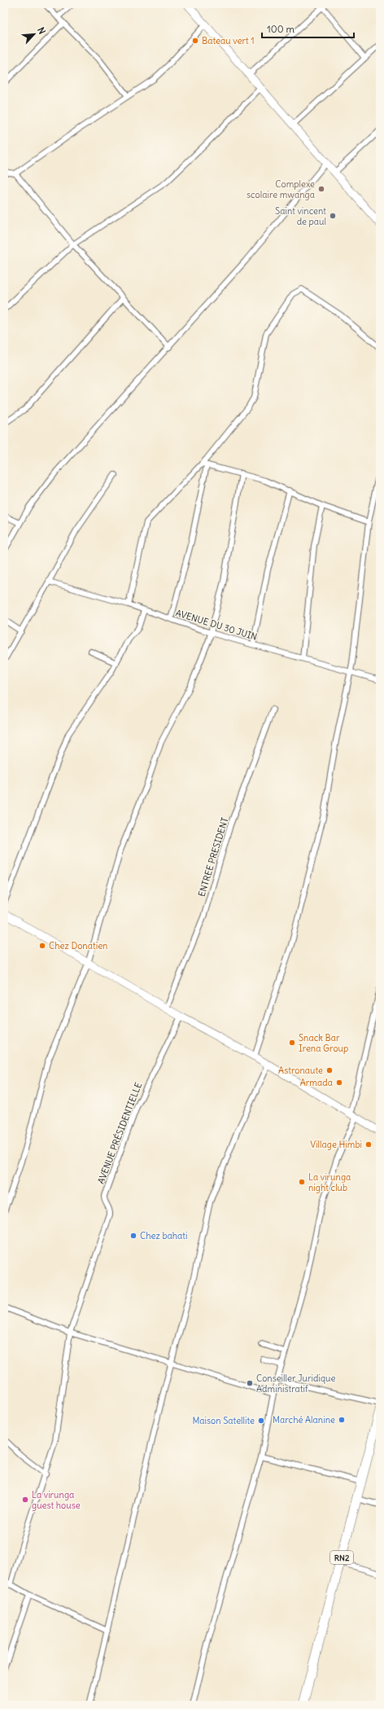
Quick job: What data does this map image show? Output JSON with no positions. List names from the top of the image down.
{
  "streets": {
    "highway": ["RN2"],
    "street": ["AVENUE DU 30 JUIN", "ENTREE PRESIDENT", "AVENUE PRÉSIDENTIELLE"]
  },
  "places": [
    "Bateau vert 1",
    "Complexe scolaire mwanga",
    "Saint vincent de paul",
    "Chez Donatien",
    "Snack Bar Irena Group",
    "Astronaute",
    "Armada",
    "Village Himbi",
    "La virunga night club",
    "Chez bahati",
    "Conseiller Juridique Administratif",
    "Marché Alanine",
    "Maison Satellite",
    "La virunga guest house"
  ],
  "scale_bar": "100 m",
  "north": "top right"
}
